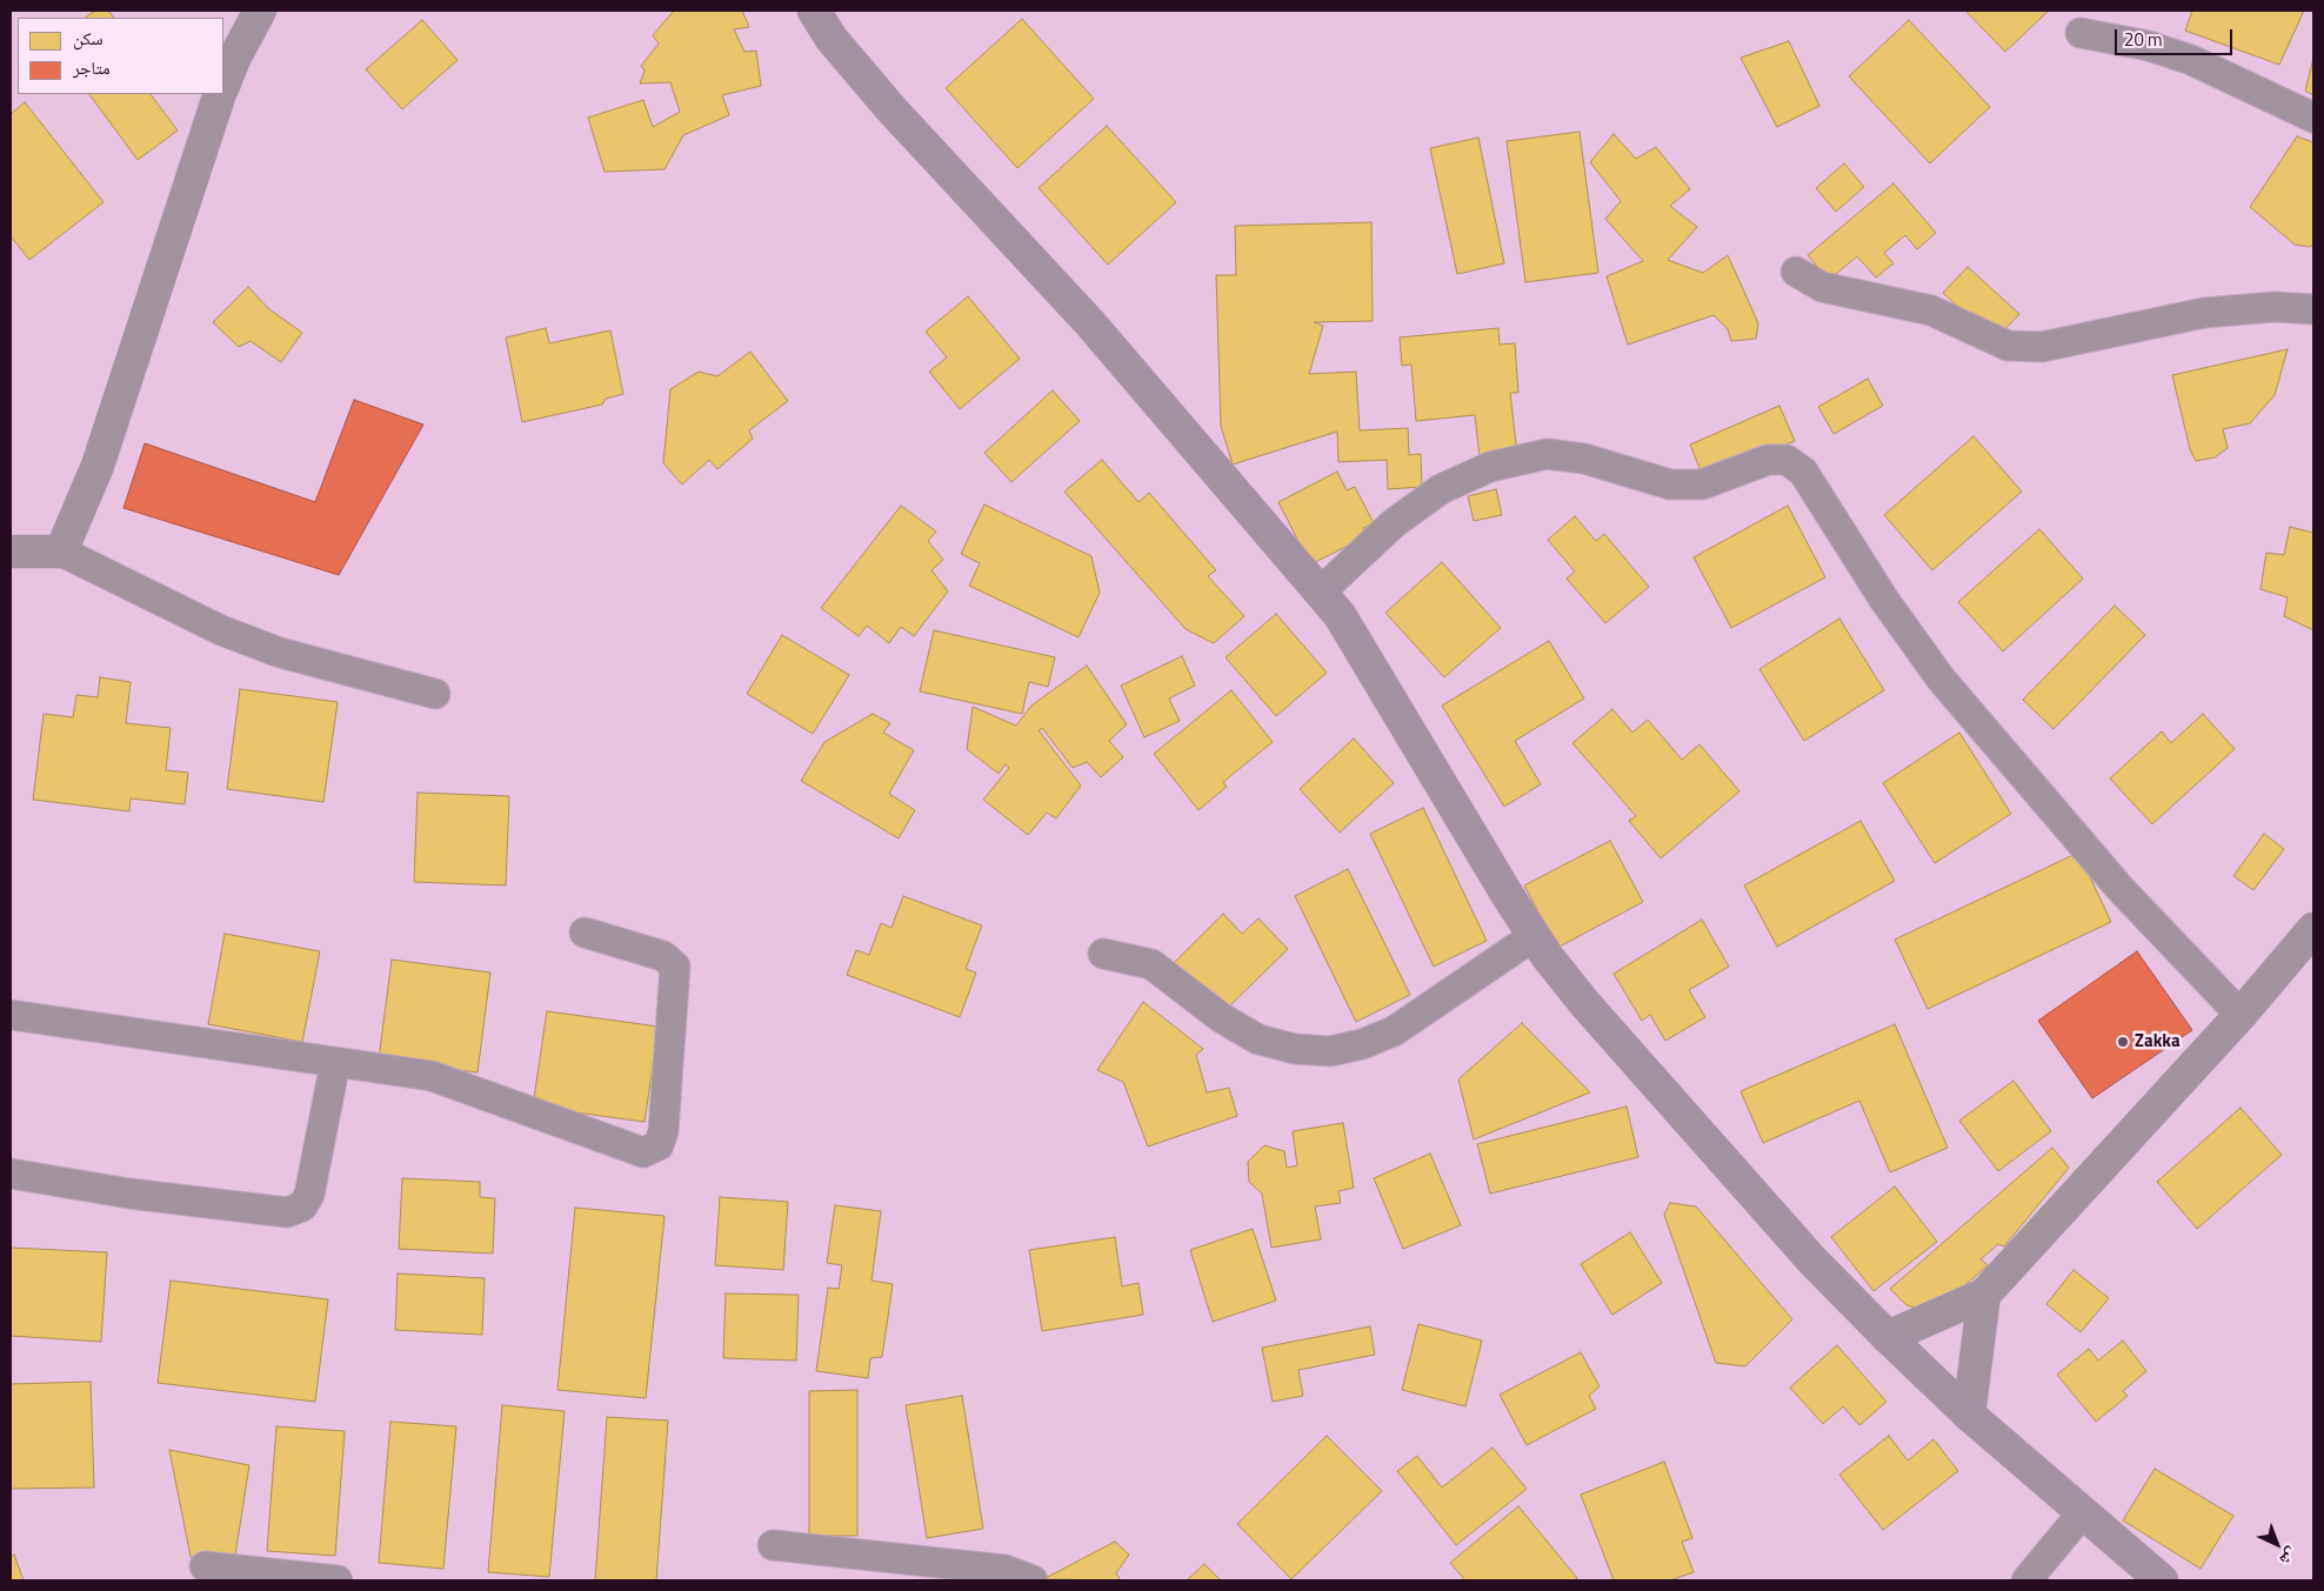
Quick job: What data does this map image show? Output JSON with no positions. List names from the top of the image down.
{
  "places": ["Zakka"],
  "legend": ["سكن", "متاجر"],
  "scale_bar": "20 m",
  "north": "bottom right"
}
